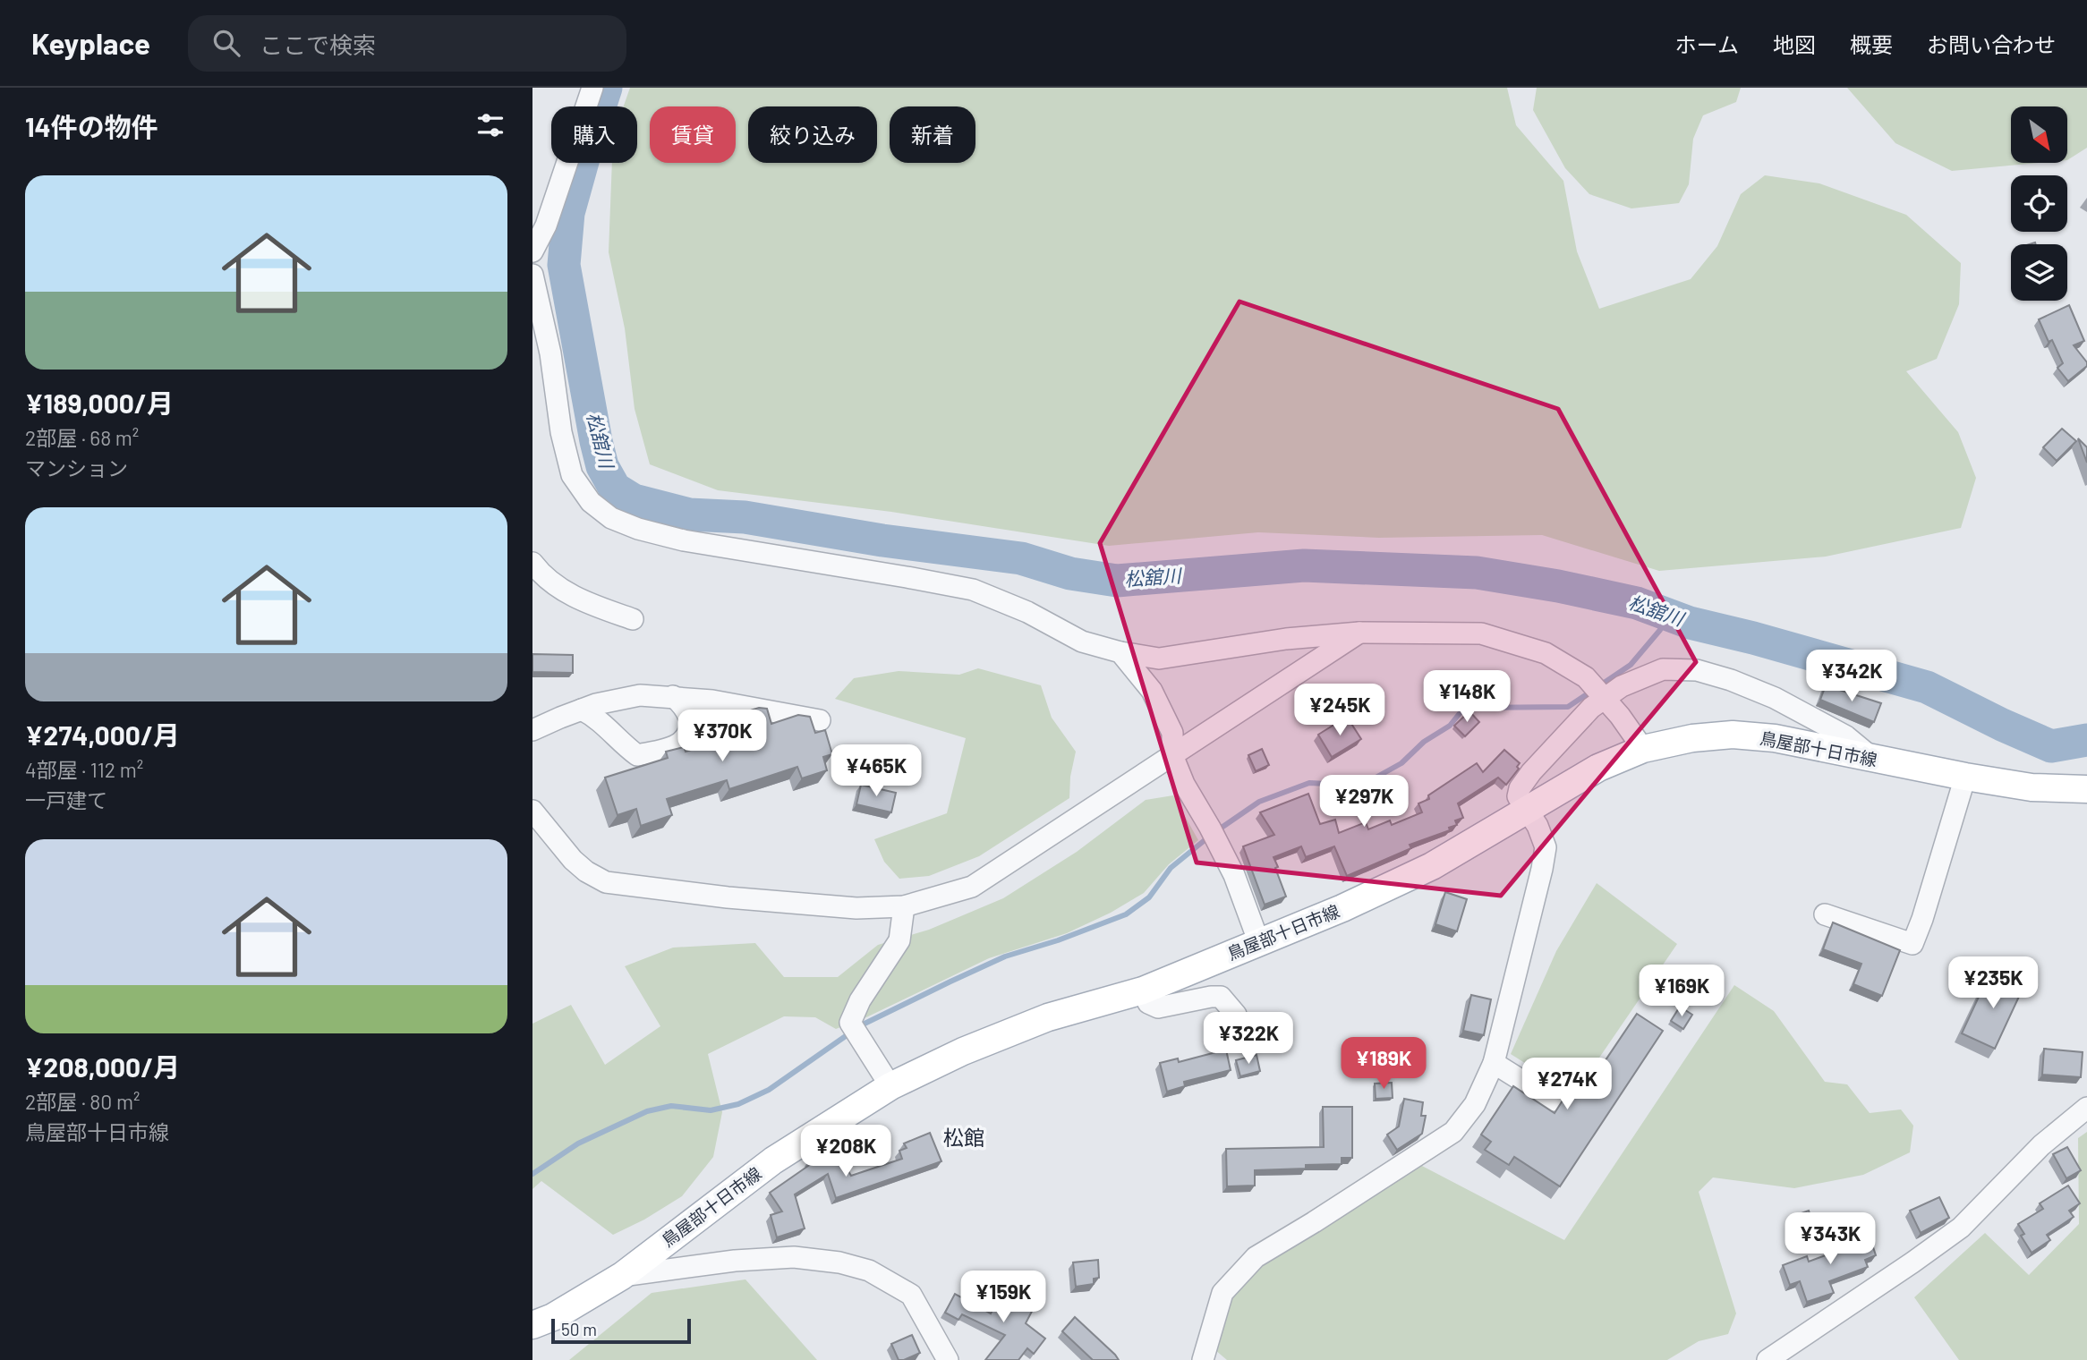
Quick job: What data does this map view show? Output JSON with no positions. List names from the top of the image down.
{
  "streets": {
    "main road": ["鳥屋部十日市線"]
  },
  "districts": ["松館"],
  "water": ["松舘川"],
  "scale_bar": "50 m",
  "north": "bottom right",
  "page": {
    "header": "Keyplace",
    "search": "ここで検索",
    "nav": [
      "ホーム",
      "地図",
      "概要",
      "お問い合わせ"
    ],
    "heading": "14件の物件",
    "chip": [
      "購入",
      "賃貸",
      "絞り込み",
      "新着"
    ],
    "list": [
      {
        "name": "¥189,000/月",
        "note": "2部屋 · 68 m² · マンション"
      },
      {
        "name": "¥274,000/月",
        "note": "4部屋 · 112 m² · 一戸建て"
      },
      {
        "name": "¥208,000/月",
        "note": "2部屋 · 80 m² · 鳥屋部十日市線"
      }
    ],
    "price": [
      "¥342K",
      "¥148K",
      "¥245K",
      "¥370K",
      "¥465K",
      "¥297K",
      "¥235K",
      "¥169K",
      "¥322K",
      "¥189K",
      "¥274K",
      "¥208K",
      "¥343K",
      "¥159K"
    ],
    "scale": "50 m"
  }
}
